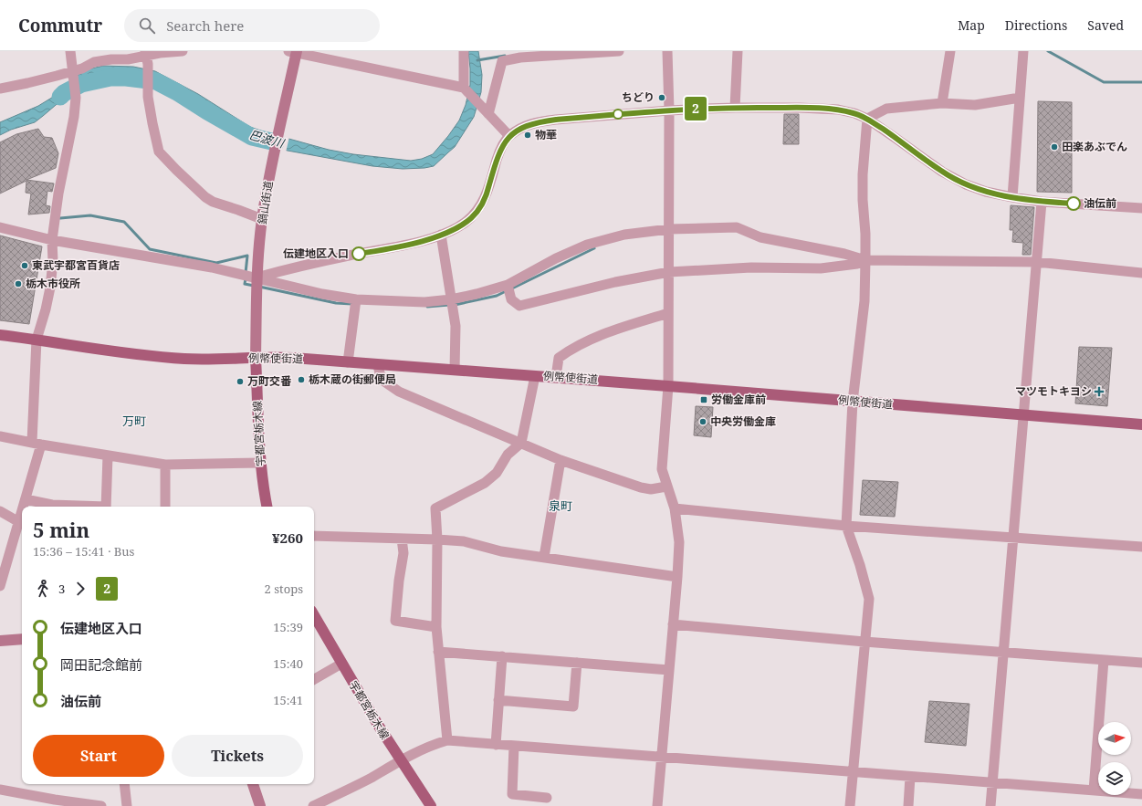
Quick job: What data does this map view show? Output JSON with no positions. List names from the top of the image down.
{
  "streets": {
    "main road": ["例幣使街道", "宇都宮栃木線"],
    "street": ["鍋山街道"]
  },
  "crossings": [
    ["鍋山街道", "例幣使街道"],
    ["鍋山街道", "宇都宮栃木線"],
    ["例幣使街道", "宇都宮栃木線"]
  ],
  "districts": ["万町", "泉町"],
  "water": ["巴波川"],
  "places": {
    "other": [
      "ちどり",
      "物華",
      "田楽あぶでん",
      "油伝前",
      "伝建地区入口",
      "東武宇都宮百貨店",
      "栃木市役所",
      "栃木蔵の街郵便局",
      "万町交番",
      "中央労働金庫"
    ],
    "health": ["マツモトキヨシ"],
    "transit": ["労働金庫前"]
  },
  "lines": ["bus line 2"],
  "north": "right",
  "page": {
    "header": "Commutr",
    "search": "Search here",
    "nav": ["Map", "Directions", "Saved"],
    "on_map": "2",
    "heading": ["5 min", "15:36 – 15:41 · Bus", "¥260"],
    "legs": ["3", "2", "2 stops"],
    "list": [
      {
        "name": "伝建地区入口",
        "value": "15:39"
      },
      {
        "name": "岡田記念館前",
        "value": "15:40"
      },
      {
        "name": "油伝前",
        "value": "15:41"
      }
    ],
    "buttons": ["Start", "Tickets"]
  }
}
